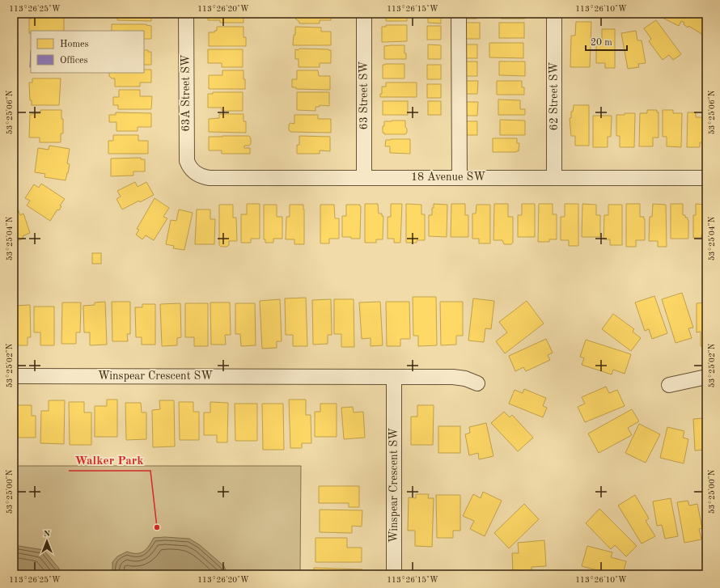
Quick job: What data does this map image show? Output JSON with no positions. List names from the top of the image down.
{
  "streets": {
    "street": [
      "63A Street SW",
      "63 Street SW",
      "62 Street SW",
      "18 Avenue SW",
      "Winspear Crescent SW"
    ]
  },
  "crossings": [
    ["63A Street SW", "18 Avenue SW"],
    ["63 Street SW", "18 Avenue SW"],
    ["62 Street SW", "18 Avenue SW"]
  ],
  "places": ["Walker Park"],
  "legend": ["Homes", "Offices"],
  "scale_bar": "20 m",
  "north": "top",
  "coordinates": [
    "113°26'25\"W",
    "113°26'20\"W",
    "113°26'15\"W",
    "113°26'10\"W",
    "53°25'06\"N",
    "53°25'04\"N",
    "53°25'02\"N",
    "53°25'00\"N"
  ]
}
